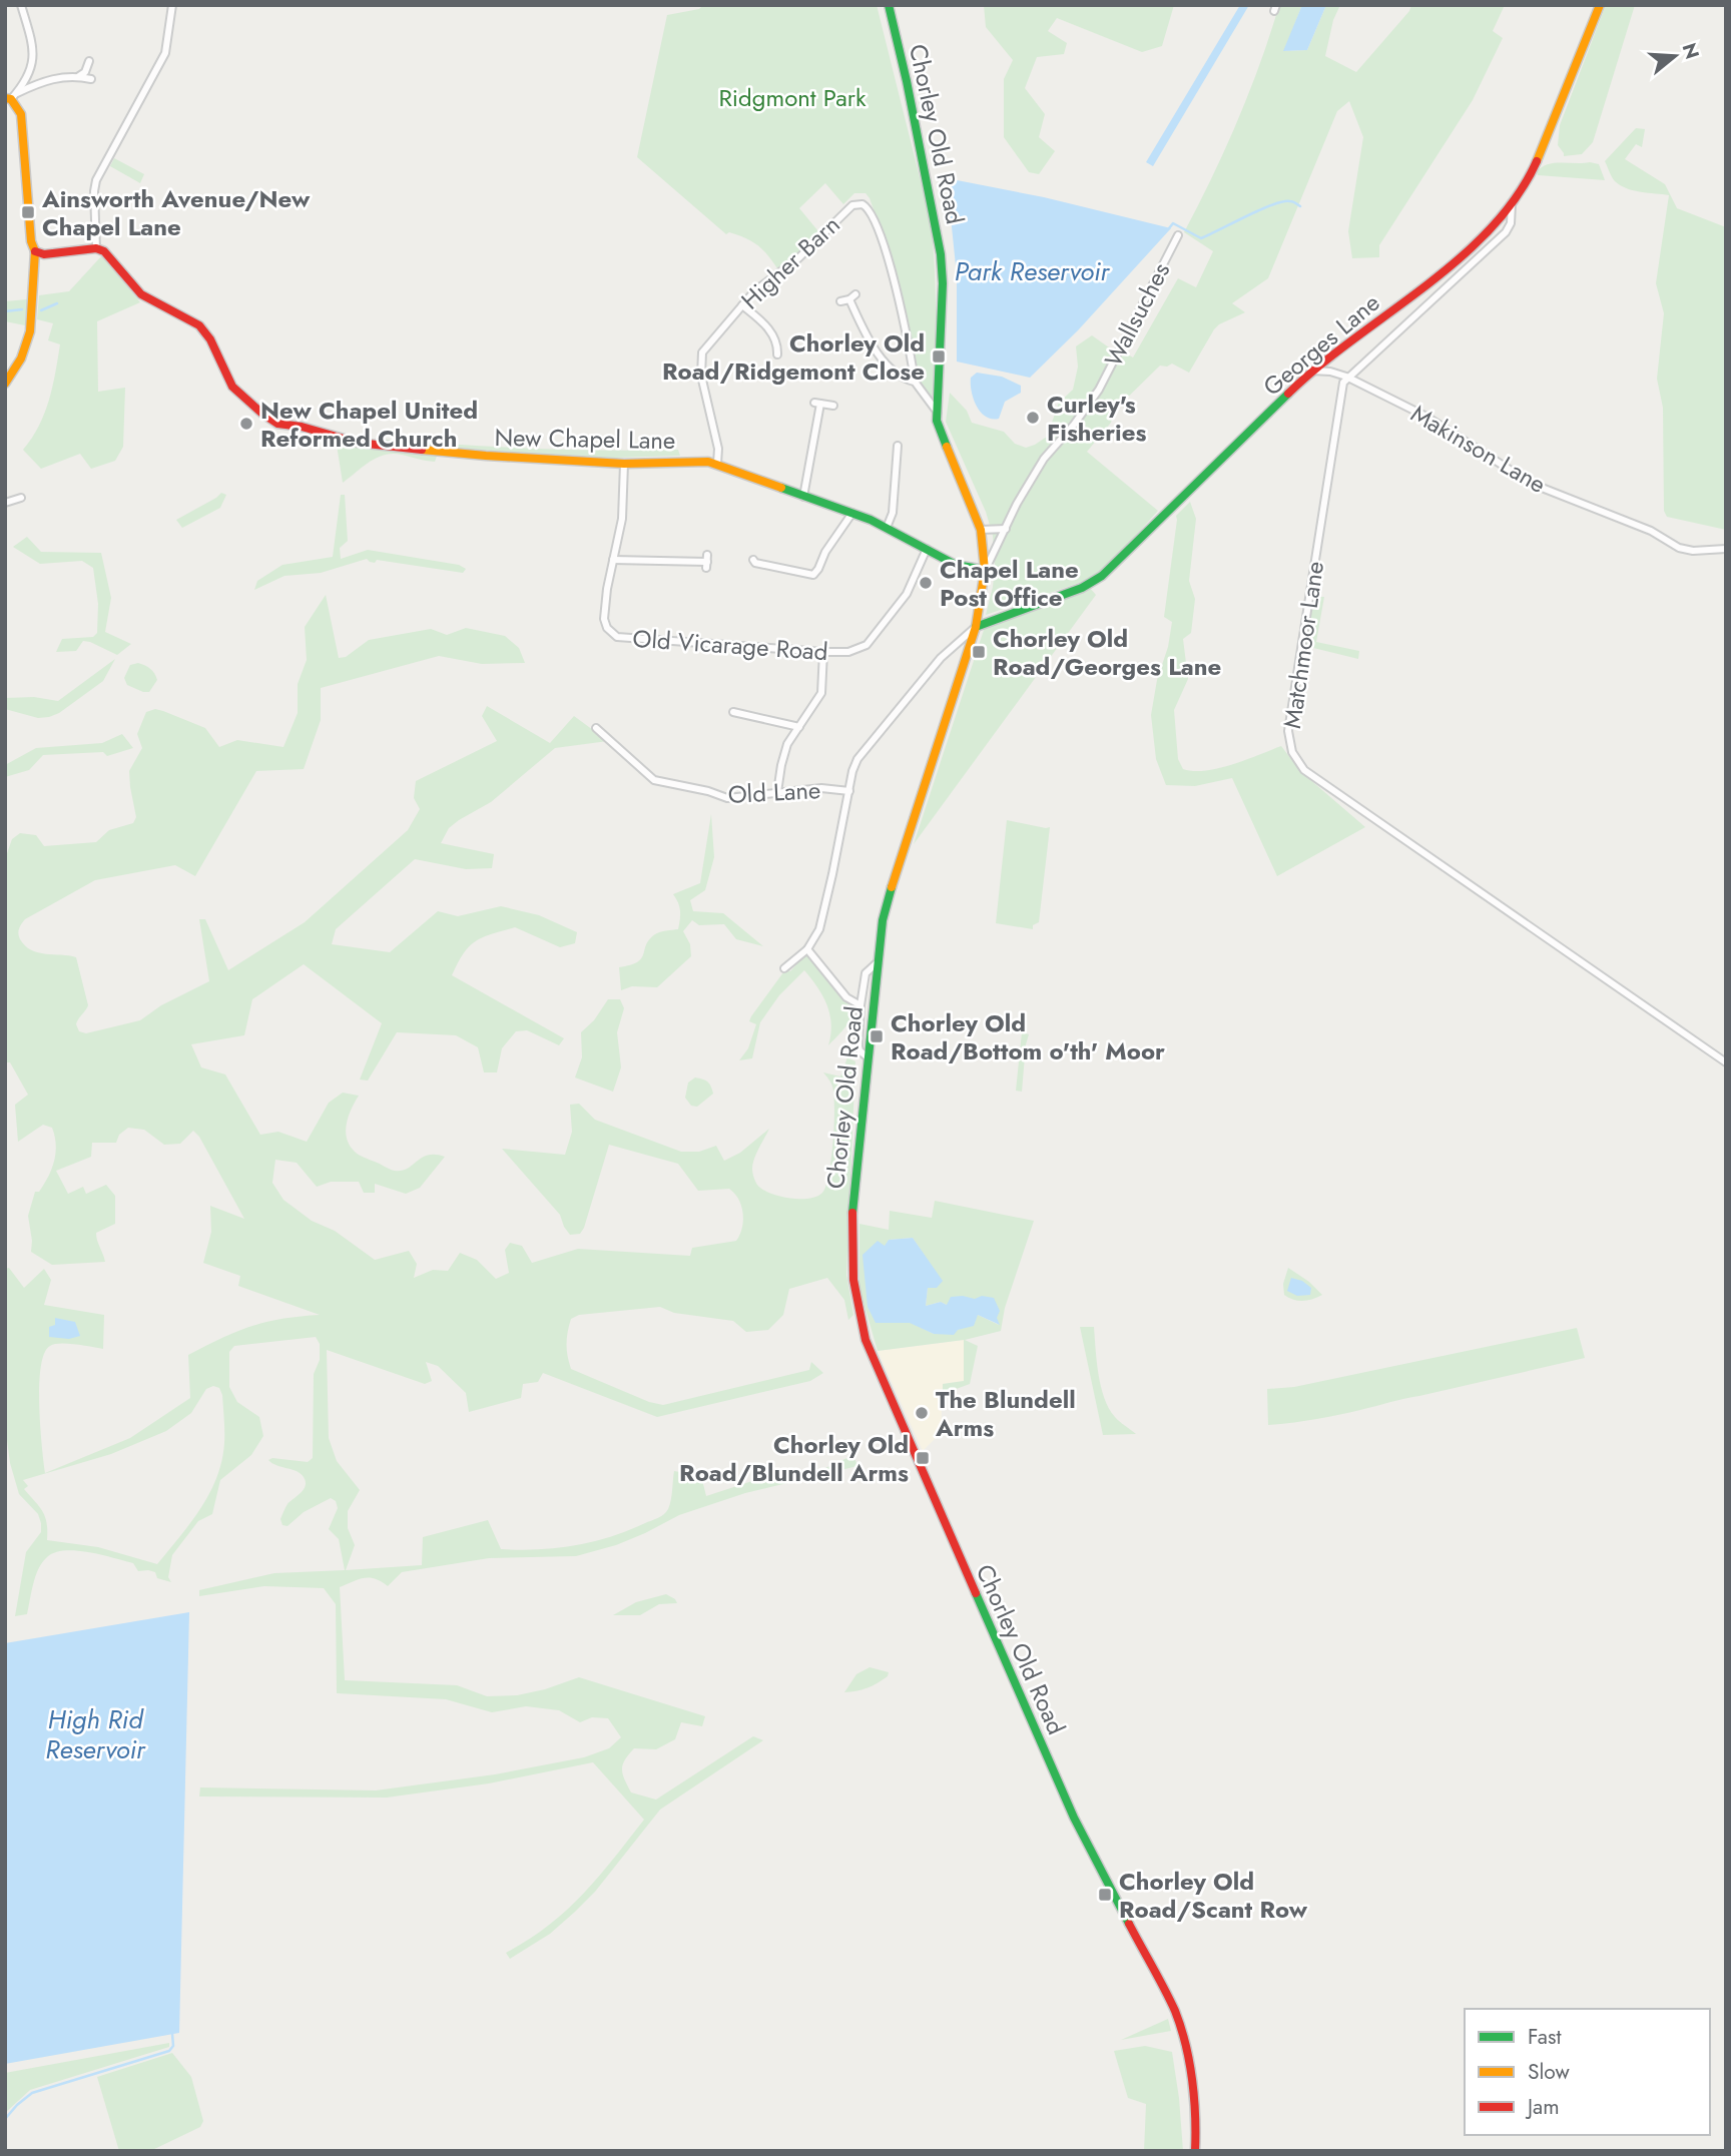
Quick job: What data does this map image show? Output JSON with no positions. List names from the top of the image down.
{
  "streets": {
    "street": [
      "Chorley Old Road",
      "Higher Barn",
      "Wallsuches",
      "Georges Lane",
      "New Chapel Lane",
      "Makinson Lane",
      "Old Vicarage Road",
      "Matchmoor Lane",
      "Old Lane"
    ]
  },
  "crossings": [
    ["Chorley Old Road", "Wallsuches"],
    ["Chorley Old Road", "Georges Lane"],
    ["Chorley Old Road", "New Chapel Lane"],
    ["Higher Barn", "New Chapel Lane"],
    ["Wallsuches", "New Chapel Lane"],
    ["Georges Lane", "Makinson Lane"],
    ["New Chapel Lane", "Old Vicarage Road"],
    ["Makinson Lane", "Matchmoor Lane"]
  ],
  "water": ["Park Reservoir", "High Rid Reservoir"],
  "parks": ["Ridgmont Park"],
  "places": {
    "transit": [
      "Ainsworth Avenue/New Chapel Lane",
      "Chorley Old Road/Ridgemont Close",
      "Chorley Old Road/Georges Lane",
      "Chorley Old Road/Bottom o'th' Moor",
      "Chorley Old Road/Blundell Arms",
      "Chorley Old Road/Scant Row"
    ],
    "other": [
      "Curley's Fisheries",
      "New Chapel United Reformed Church",
      "Chapel Lane Post Office",
      "The Blundell Arms"
    ]
  },
  "legend": ["Fast", "Slow", "Jam"],
  "north": "right"
}
